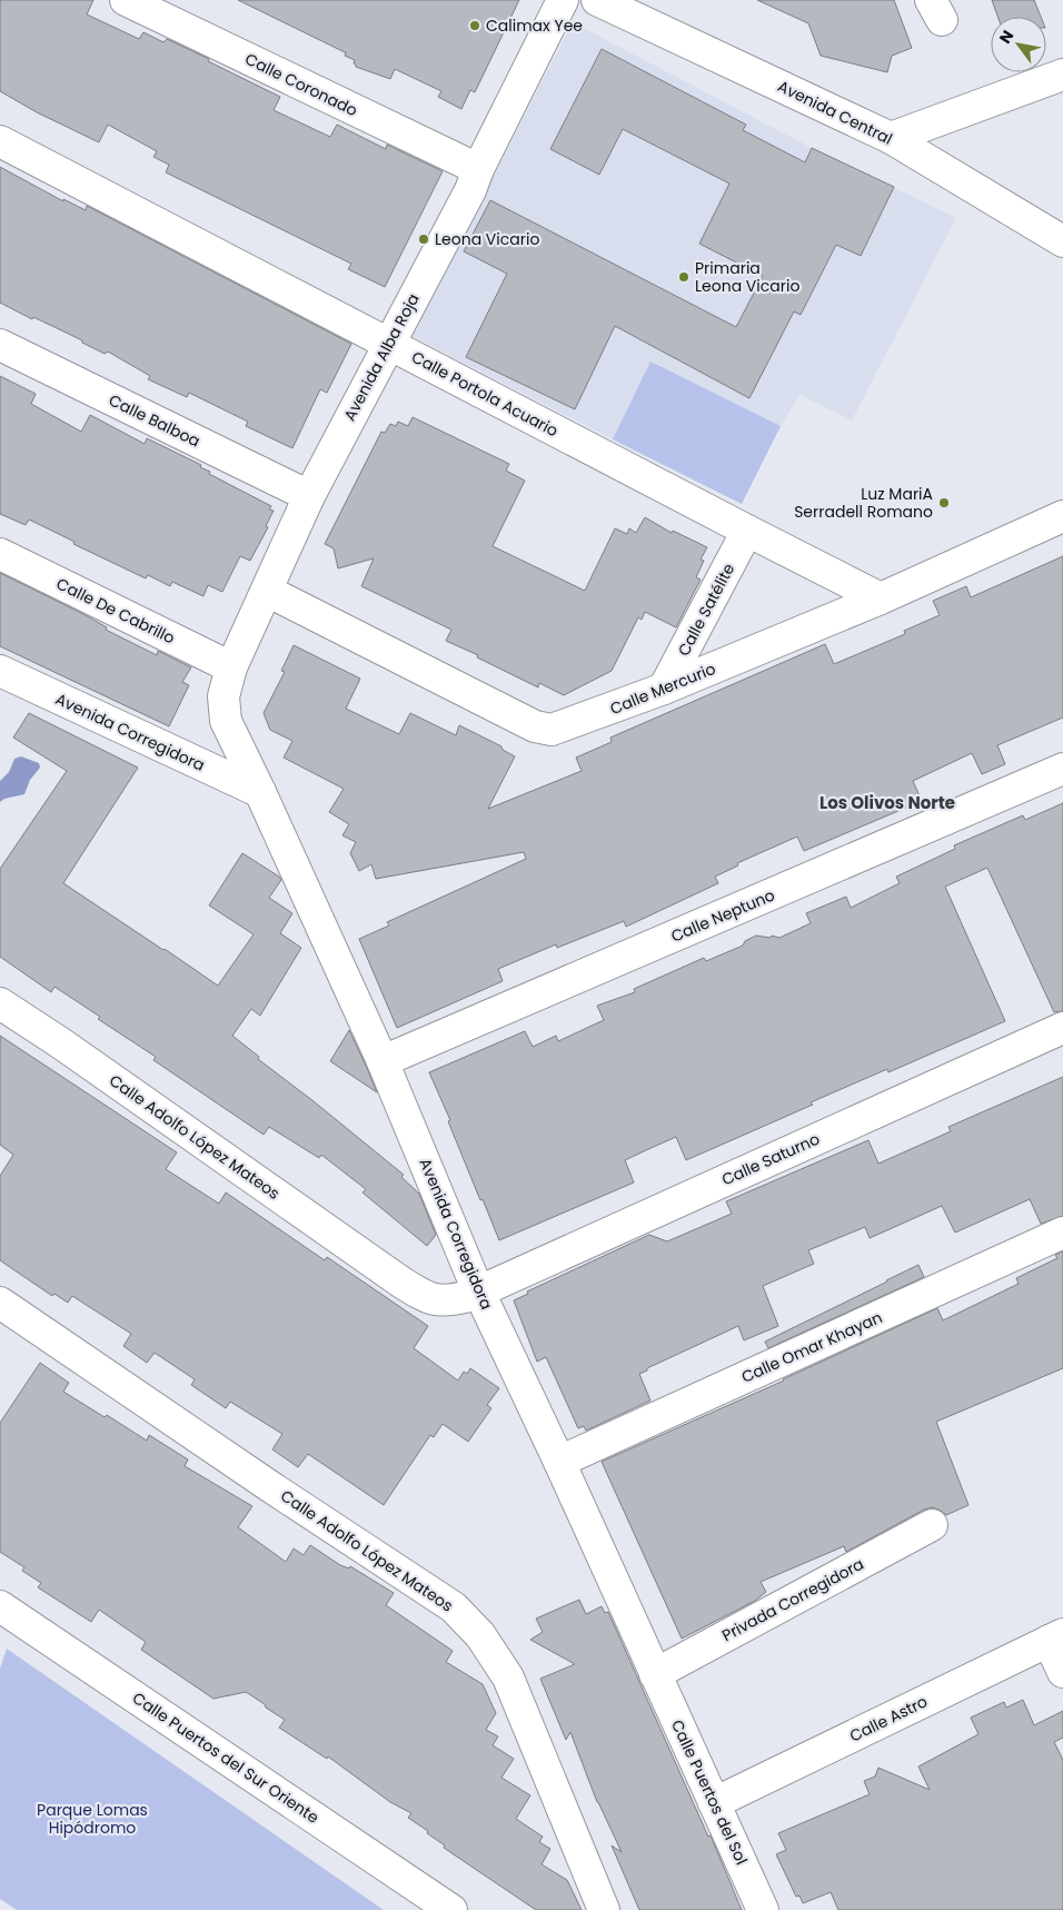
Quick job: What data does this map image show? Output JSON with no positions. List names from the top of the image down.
{
  "streets": {
    "street": [
      "Calle Coronado",
      "Avenida Central",
      "Avenida Alba Roja",
      "Calle Portola Acuario",
      "Calle Balboa",
      "Calle Satélite",
      "Calle De Cabrillo",
      "Calle Mercurio",
      "Avenida Corregidora",
      "Calle Neptuno",
      "Calle Adolfo López Mateos",
      "Calle Saturno",
      "Calle Omar Khayan",
      "Privada Corregidora",
      "Calle Astro",
      "Calle Puertos del Sur Oriente",
      "Calle Puertos del Sol"
    ]
  },
  "crossings": [
    ["Calle Coronado", "Avenida Alba Roja"],
    ["Avenida Alba Roja", "Calle Portola Acuario"],
    ["Avenida Alba Roja", "Calle Balboa"],
    ["Avenida Alba Roja", "Calle De Cabrillo"],
    ["Avenida Alba Roja", "Calle Mercurio"],
    ["Avenida Alba Roja", "Avenida Corregidora"],
    ["Calle Portola Acuario", "Calle Satélite"],
    ["Calle Portola Acuario", "Calle Mercurio"],
    ["Calle Satélite", "Calle Mercurio"],
    ["Avenida Corregidora", "Calle Neptuno"],
    ["Avenida Corregidora", "Calle Adolfo López Mateos"],
    ["Avenida Corregidora", "Calle Saturno"],
    ["Avenida Corregidora", "Calle Omar Khayan"],
    ["Avenida Corregidora", "Privada Corregidora"],
    ["Avenida Corregidora", "Calle Puertos del Sol"],
    ["Calle Adolfo López Mateos", "Calle Saturno"],
    ["Privada Corregidora", "Calle Puertos del Sol"],
    ["Calle Astro", "Calle Puertos del Sol"]
  ],
  "districts": ["Los Olivos Norte"],
  "parks": ["Parque Lomas Hipódromo"],
  "places": [
    "Calimax Yee",
    "Leona Vicario",
    "Primaria Leona Vicario",
    "Luz MariA Serradell Romano"
  ],
  "north": "top left"
}
